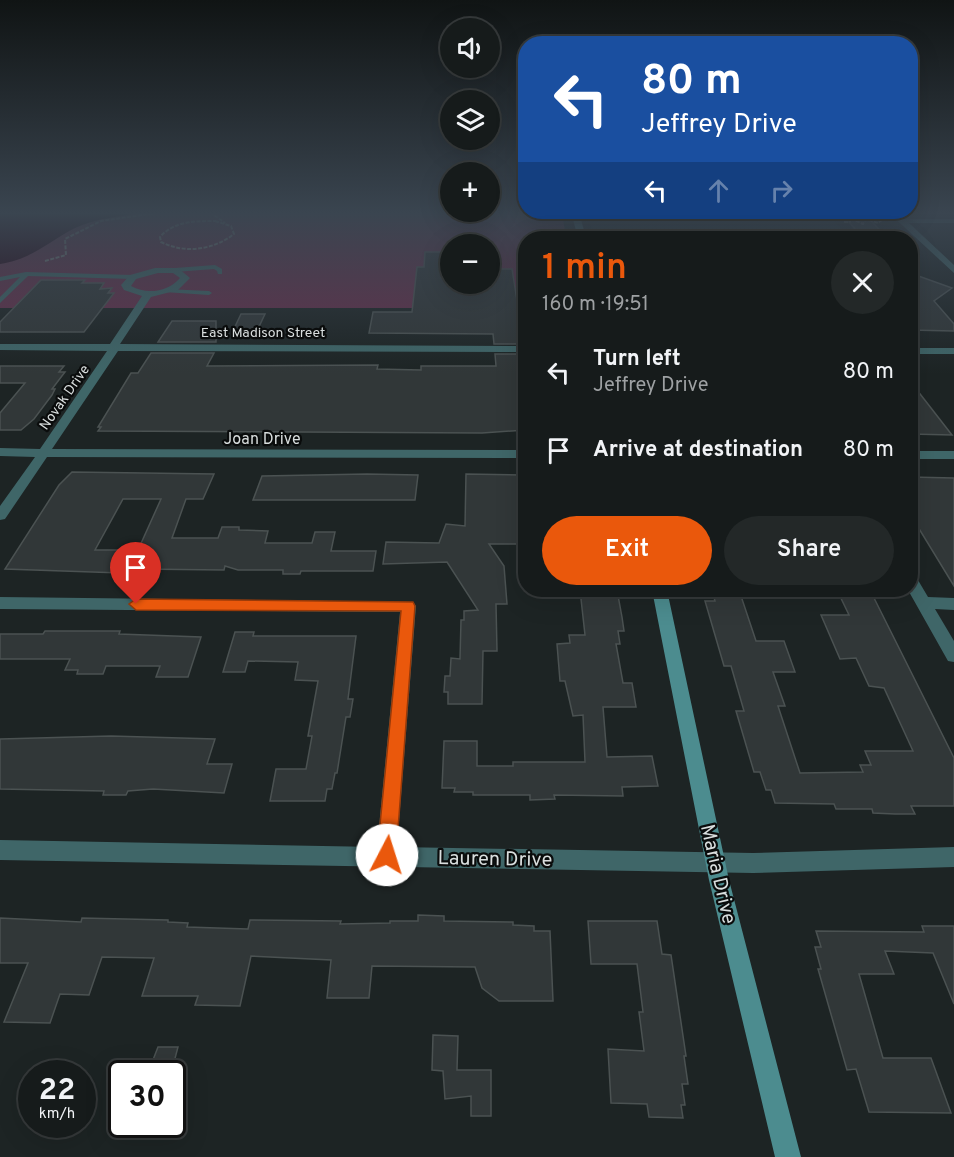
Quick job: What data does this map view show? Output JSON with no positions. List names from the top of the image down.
{
  "streets": {
    "street": [
      "East Madison Street",
      "Novak Drive",
      "Joan Drive",
      "Lauren Drive",
      "Maria Drive"
    ]
  },
  "crossings": [
    ["East Madison Street", "Novak Drive"],
    ["Novak Drive", "Joan Drive"],
    ["Lauren Drive", "Maria Drive"]
  ],
  "page": {
    "map_buttons": ["+", "−"],
    "turn": ["80 m", "Jeffrey Drive"],
    "heading": ["1 min", "160 m · 19:51"],
    "list": [
      {
        "name": "Turn left",
        "note": "Jeffrey Drive",
        "value": "80 m"
      },
      {
        "name": "Arrive at destination",
        "value": "80 m"
      }
    ],
    "buttons": ["Exit", "Share"],
    "speed": "22 km/h",
    "limit": "30"
  }
}
